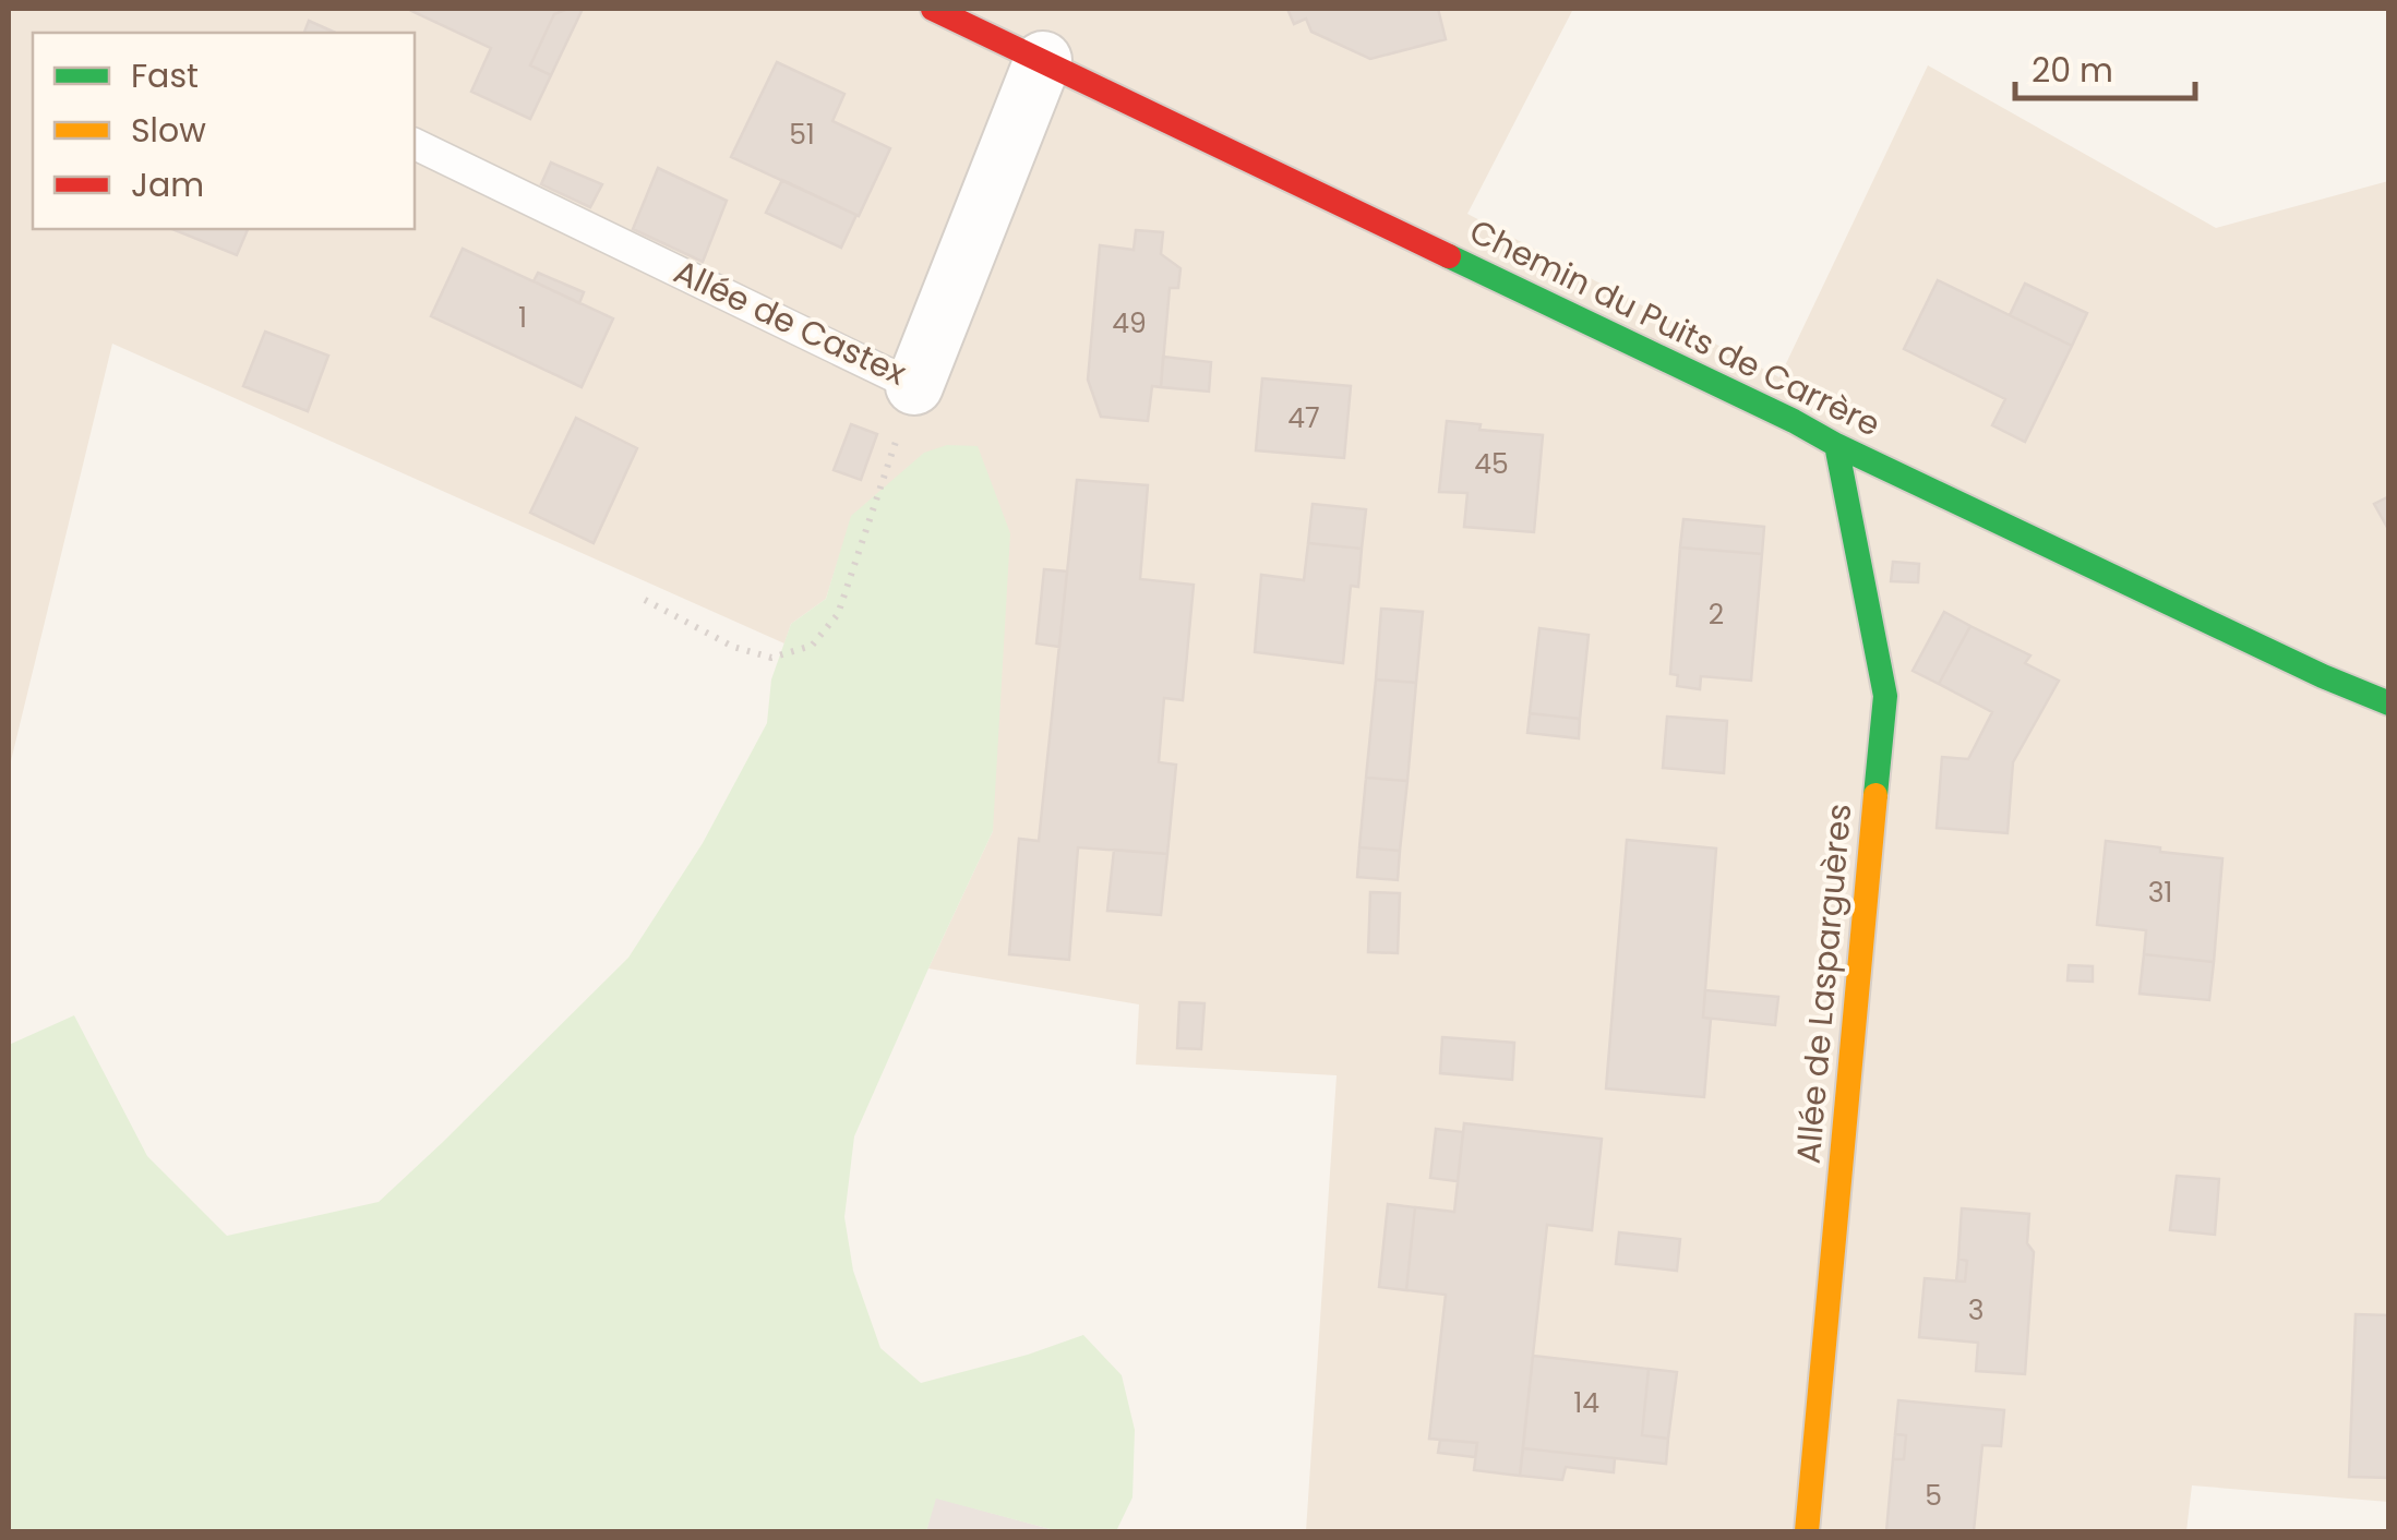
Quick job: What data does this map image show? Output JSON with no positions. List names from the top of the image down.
{
  "streets": {
    "street": ["Allée de Castex", "Chemin du Puits de Carrère", "Allée de Lasparguères"]
  },
  "crossings": [
    ["Allée de Castex", "Chemin du Puits de Carrère"],
    ["Chemin du Puits de Carrère", "Allée de Lasparguères"]
  ],
  "house_numbers": [
    "51",
    "1",
    "49",
    "47",
    "45",
    "2",
    "31",
    "3",
    "14",
    "5"
  ],
  "legend": ["Fast", "Slow", "Jam"],
  "scale_bar": "20 m"
}
